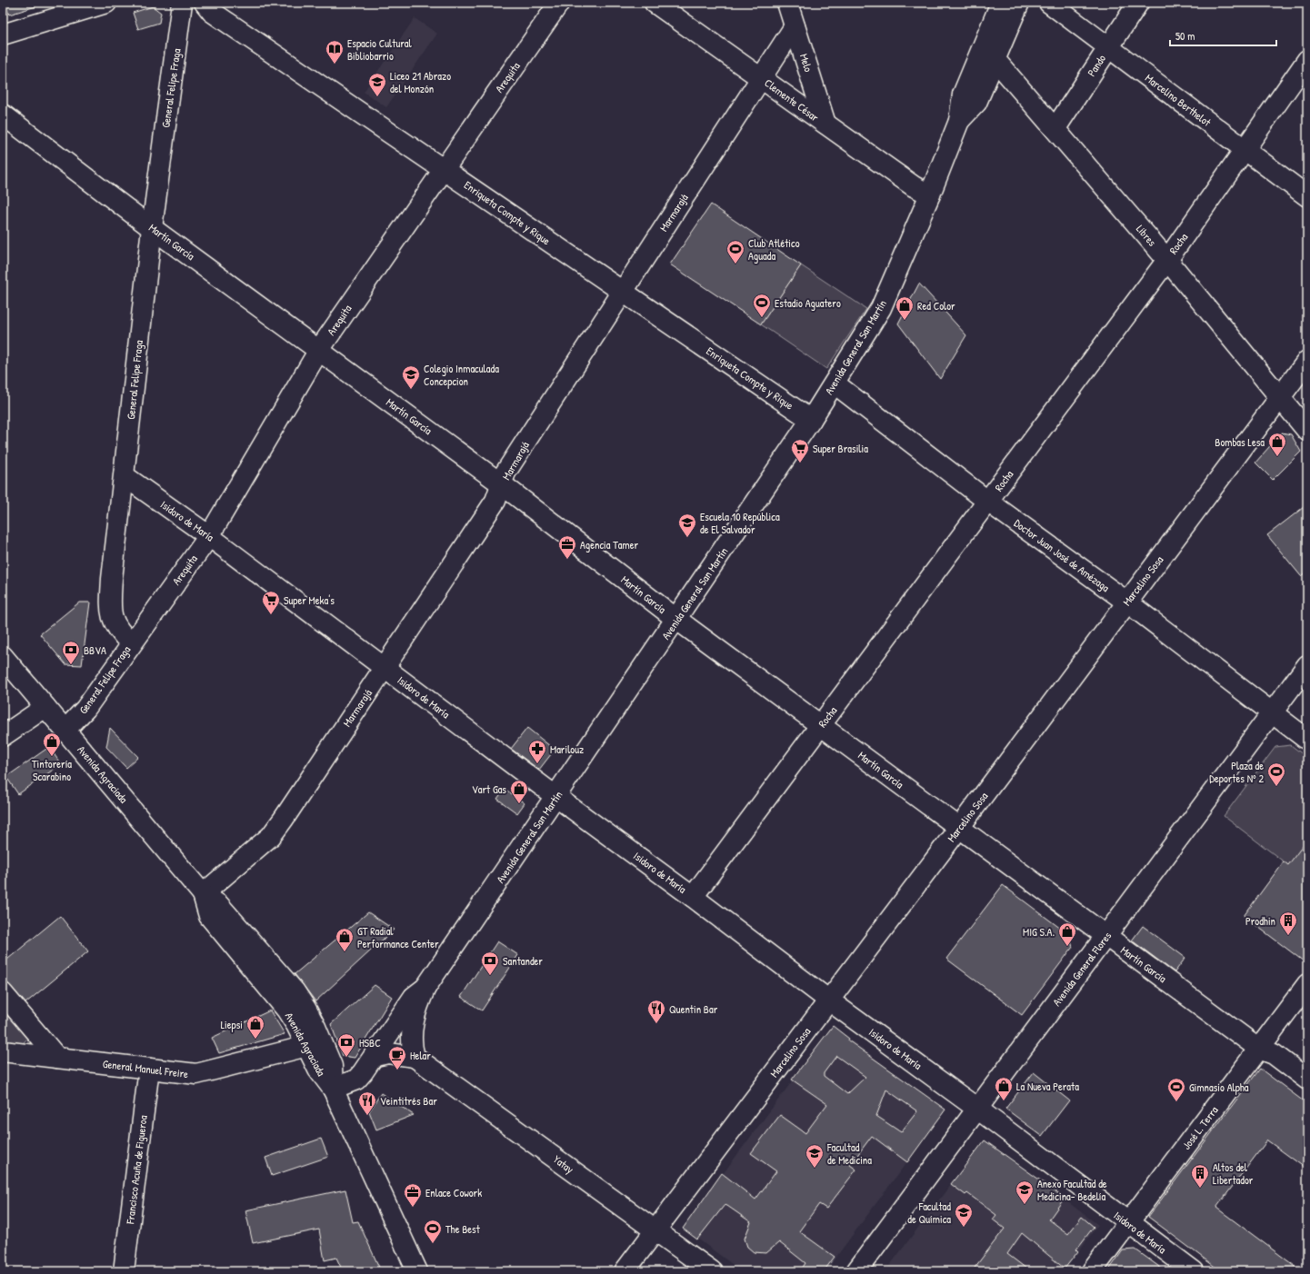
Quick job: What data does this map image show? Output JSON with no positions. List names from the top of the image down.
{
  "streets": {
    "street": [
      "Melo",
      "Pando",
      "Arequita",
      "General Felipe Fraga",
      "Clemente César",
      "Marcelino Berthelot",
      "Enriqueta Compte y Rique",
      "Marmarajá",
      "Libres",
      "Martín García",
      "Rocha",
      "Avenida General San Martín",
      "Isidoro de María",
      "Doctor Juan José de Amézaga",
      "Marcelino Sosa",
      "Avenida Agraciada",
      "Avenida General Flores",
      "General Manuel Freire",
      "José L. Terra",
      "Yatay",
      "Francisco Acuña de Figueroa"
    ]
  },
  "crossings": [
    ["Melo", "Clemente César"],
    ["Melo", "Marmarajá"],
    ["Pando", "Marcelino Berthelot"],
    ["Pando", "Libres"],
    ["Arequita", "General Felipe Fraga"],
    ["Arequita", "Enriqueta Compte y Rique"],
    ["Arequita", "Martín García"],
    ["Arequita", "Isidoro de María"],
    ["General Felipe Fraga", "Martín García"],
    ["General Felipe Fraga", "Isidoro de María"],
    ["General Felipe Fraga", "Avenida Agraciada"],
    ["Clemente César", "Marmarajá"],
    ["Clemente César", "Avenida General San Martín"],
    ["Marcelino Berthelot", "Rocha"],
    ["Enriqueta Compte y Rique", "Marmarajá"],
    ["Enriqueta Compte y Rique", "Avenida General San Martín"],
    ["Marmarajá", "Martín García"],
    ["Marmarajá", "Isidoro de María"],
    ["Marmarajá", "Avenida Agraciada"],
    ["Libres", "Rocha"],
    ["Libres", "Avenida General San Martín"],
    ["Libres", "Marcelino Sosa"],
    ["Martín García", "Rocha"],
    ["Martín García", "Avenida General San Martín"],
    ["Martín García", "Marcelino Sosa"],
    ["Martín García", "Avenida General Flores"],
    ["Martín García", "José L. Terra"],
    ["Rocha", "Isidoro de María"],
    ["Rocha", "Doctor Juan José de Amézaga"],
    ["Avenida General San Martín", "Isidoro de María"],
    ["Avenida General San Martín", "Doctor Juan José de Amézaga"],
    ["Avenida General San Martín", "Avenida Agraciada"],
    ["Avenida General San Martín", "Yatay"],
    ["Isidoro de María", "Marcelino Sosa"],
    ["Isidoro de María", "Avenida General Flores"],
    ["Isidoro de María", "José L. Terra"],
    ["Doctor Juan José de Amézaga", "Marcelino Sosa"],
    ["Doctor Juan José de Amézaga", "Avenida General Flores"],
    ["Marcelino Sosa", "Yatay"],
    ["Avenida Agraciada", "General Manuel Freire"],
    ["General Manuel Freire", "Francisco Acuña de Figueroa"]
  ],
  "places": {
    "library": ["Espacio Cultural Bibliobarrio"],
    "school or university": [
      "Liceo 21 Abrazo del Monzón",
      "Colegio Inmaculada Concepcion",
      "Escuela 10 República de El Salvador",
      "Facultad de Medicina",
      "Anexo Facultad de Medicina- Bedelía",
      "Facultad de Química"
    ],
    "sports": [
      "Club Atlético Aguada",
      "Estadio Aguatero",
      "Plaza de Deportes Nº 2",
      "Gimnasio Alpha",
      "The Best"
    ],
    "shop": [
      "Red Color",
      "Bombas Lesa",
      "Tintorería Scarabino",
      "Vart Gas",
      "MIG S.A.",
      "GT Radial Performance Center",
      "Liepsi",
      "La Nueva Perata"
    ],
    "supermarket": ["Super Brasilia", "Super Meka's"],
    "office": ["Agencia Tamer", "Enlace Cowork"],
    "bank": ["BBVA", "Santander", "HSBC"],
    "pharmacy": ["Marilouz"],
    "building": ["Prodhin", "Altos del Libertador"],
    "restaurant": ["Quentin Bar", "Veintitrés Bar"],
    "cafe": ["Helar"]
  },
  "scale_bar": "50 m"
}
